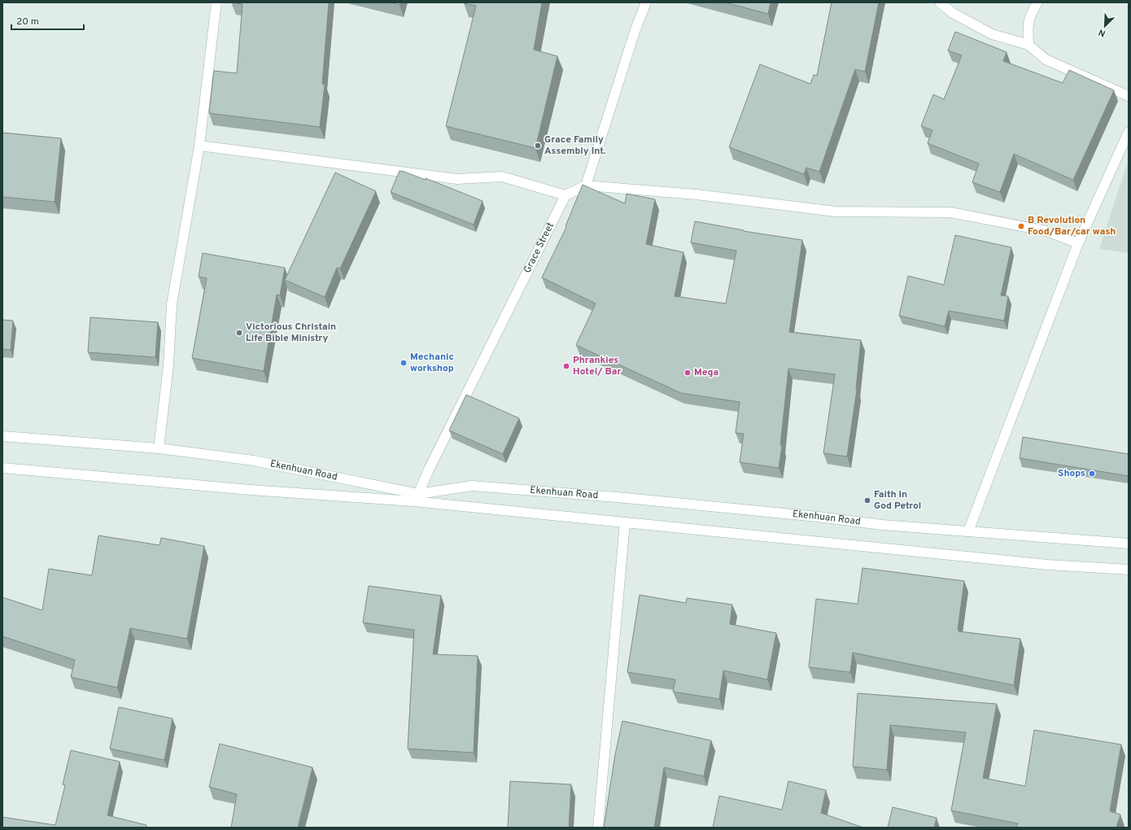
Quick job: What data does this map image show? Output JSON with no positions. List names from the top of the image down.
{
  "streets": {
    "street": ["Grace Street", "Ekenhuan Road"]
  },
  "crossings": [
    ["Grace Street", "Ekenhuan Road"]
  ],
  "places": [
    "Grace Family Assembly Int.",
    "B Revolution Food/Bar/car wash",
    "Victorious Christain Life Bible Ministry",
    "Mechanic workshop",
    "Phrankies Hotel/ Bar",
    "Mega",
    "Shops",
    "Faith In God Petrol"
  ],
  "scale_bar": "20 m",
  "north": "bottom left"
}
